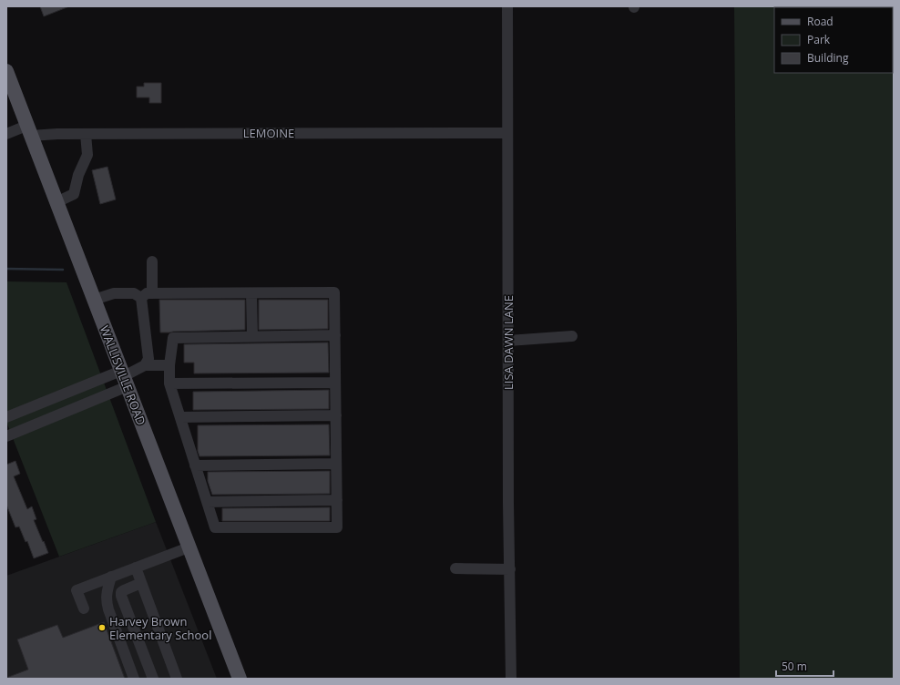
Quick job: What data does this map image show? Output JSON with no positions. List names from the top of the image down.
{
  "streets": {
    "main road": ["WALLISVILLE ROAD"],
    "street": ["LEMOINE", "LISA DAWN LANE"]
  },
  "crossings": [
    ["LEMOINE", "LISA DAWN LANE"],
    ["LEMOINE", "WALLISVILLE ROAD"]
  ],
  "places": ["Harvey Brown Elementary School"],
  "legend": ["Road", "Park", "Building"],
  "scale_bar": "50 m"
}
